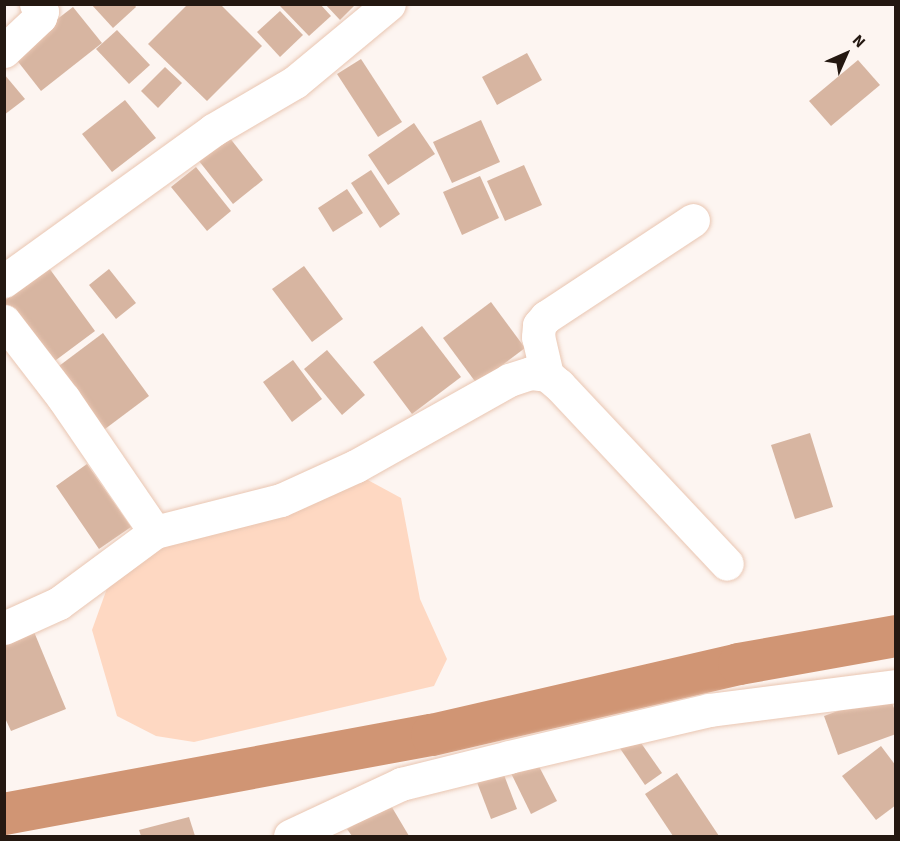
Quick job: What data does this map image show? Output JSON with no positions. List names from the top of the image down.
{
  "north": "top right"
}
